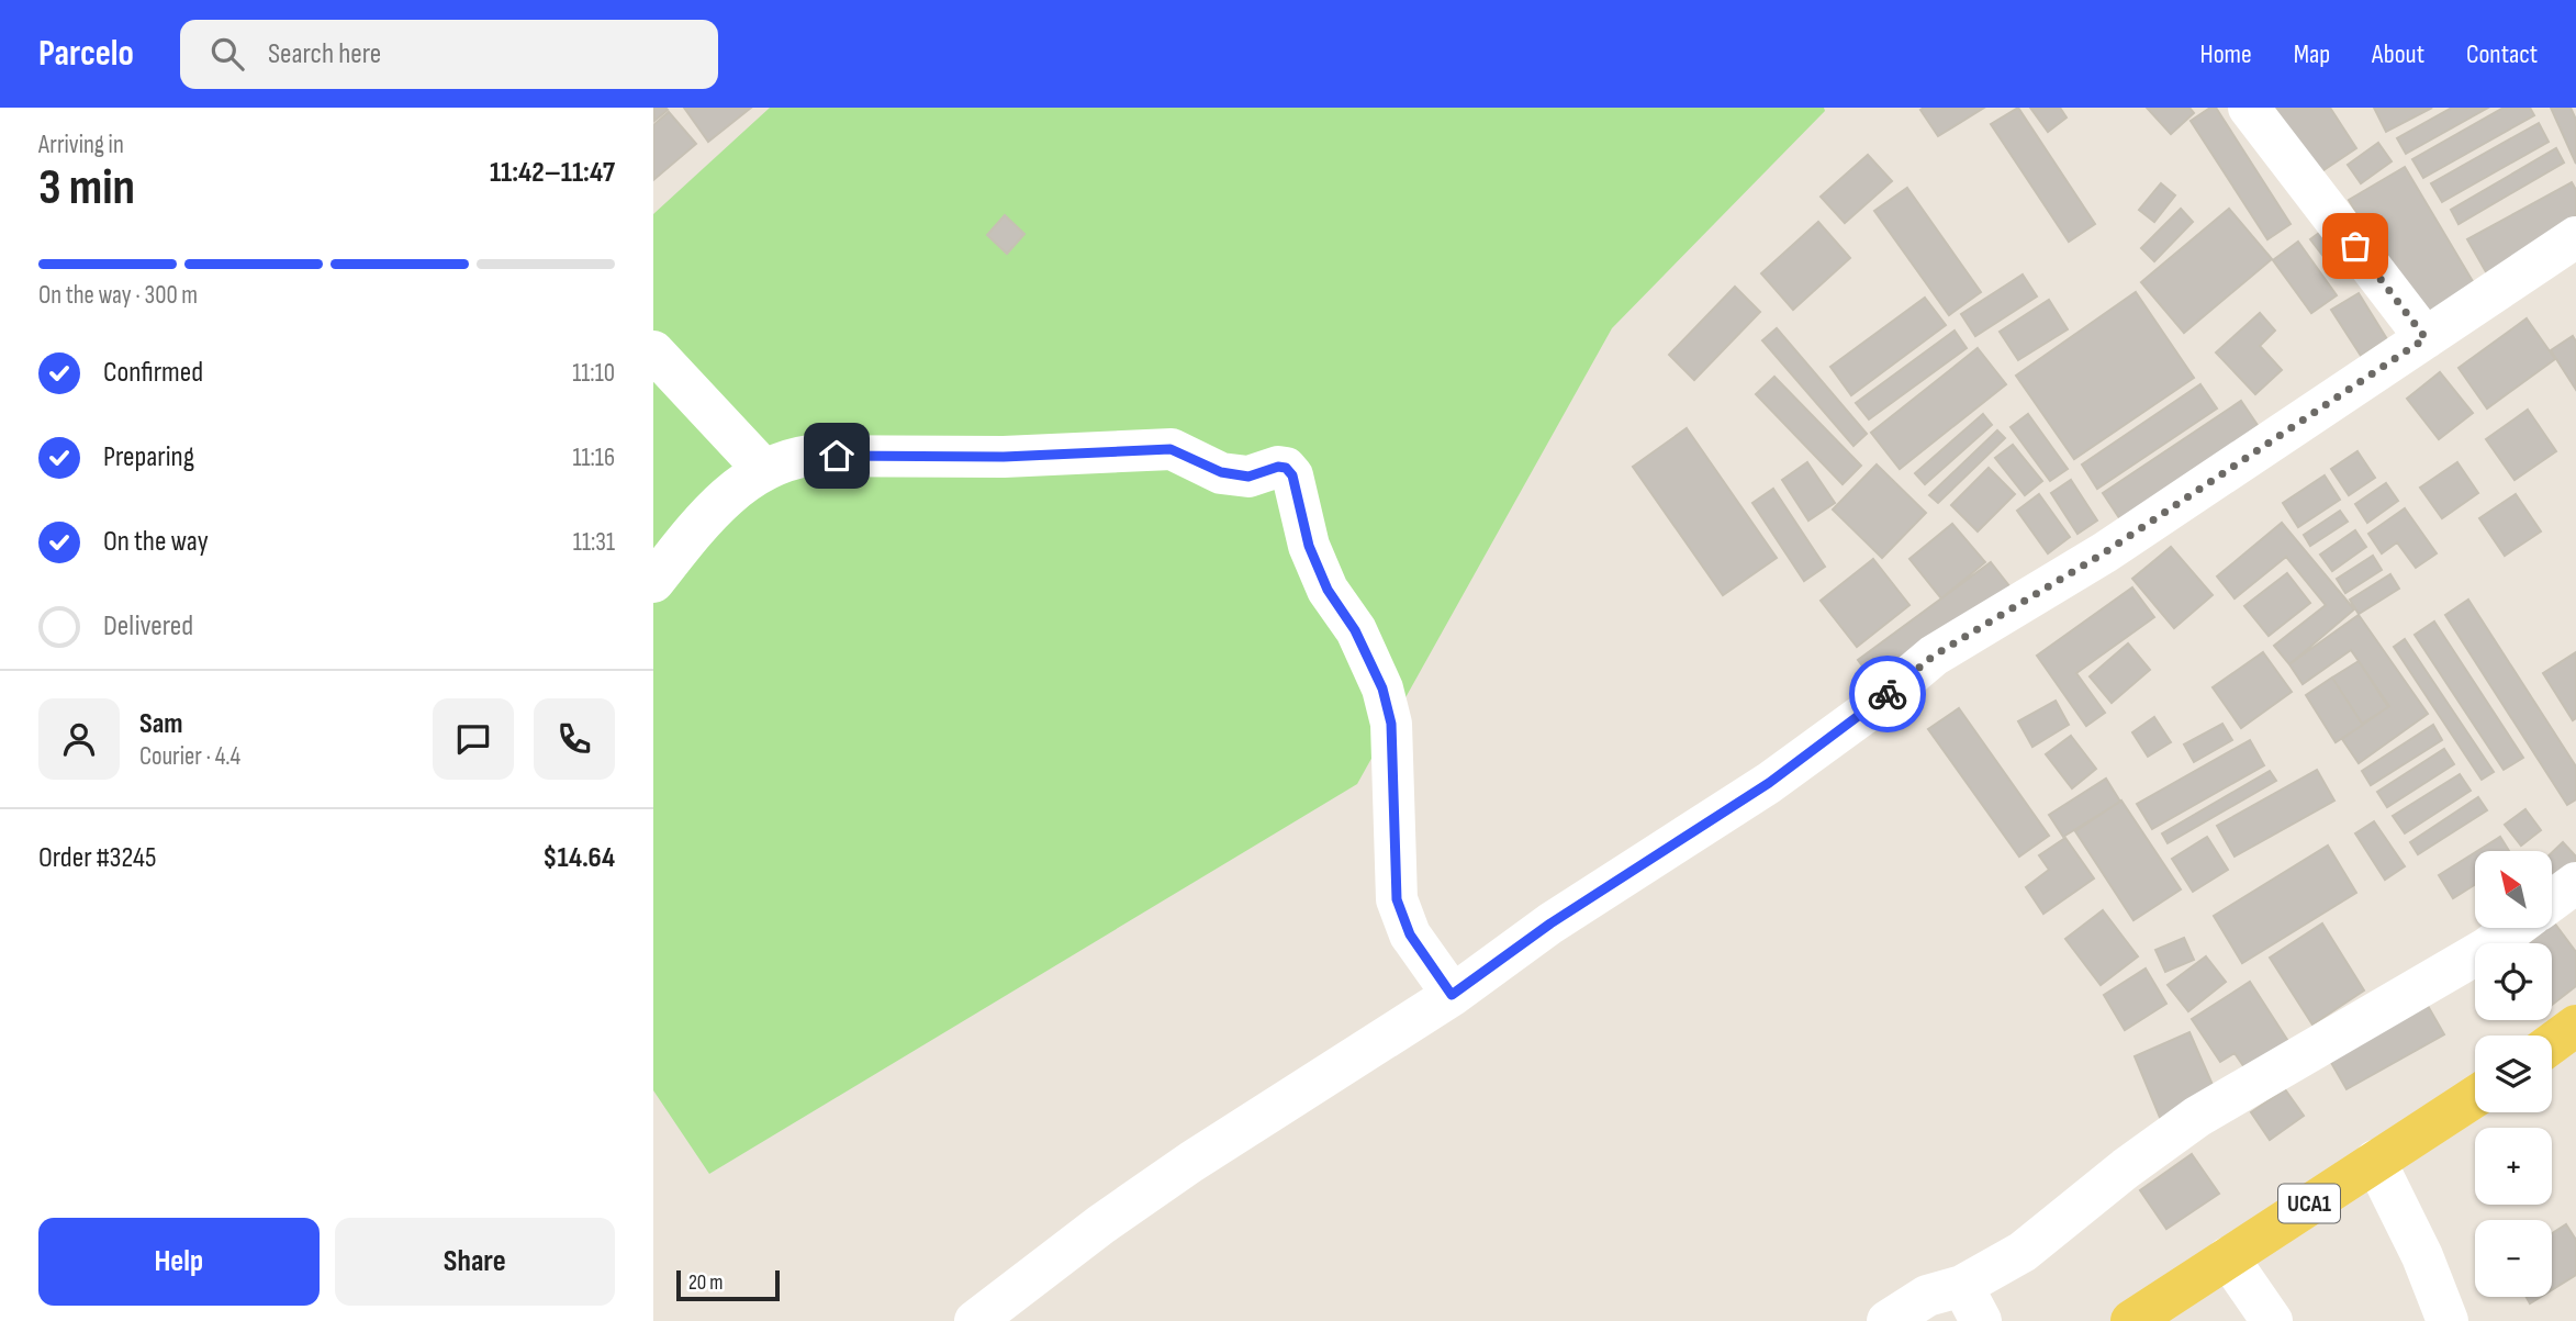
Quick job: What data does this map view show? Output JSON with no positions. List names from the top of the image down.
{
  "streets": {
    "main road": ["UCA1"]
  },
  "scale_bar": "20 m",
  "north": "top left",
  "page": {
    "header": "Parcelo",
    "search": "Search here",
    "nav": [
      "Home",
      "Map",
      "About",
      "Contact"
    ],
    "heading": ["3 min", "Arriving in", "11:42–11:47"],
    "panel": [
      "Sam",
      "Courier · 4.4",
      "Order #3245",
      "$14.64"
    ],
    "bar": "On the way · 300 m",
    "list": [
      ["Confirmed", "11:10"],
      ["Preparing", "11:16"],
      ["On the way", "11:31"],
      "Delivered"
    ],
    "map_buttons": ["+", "−"],
    "buttons": ["Help", "Share"],
    "scale": "20 m"
  }
}
